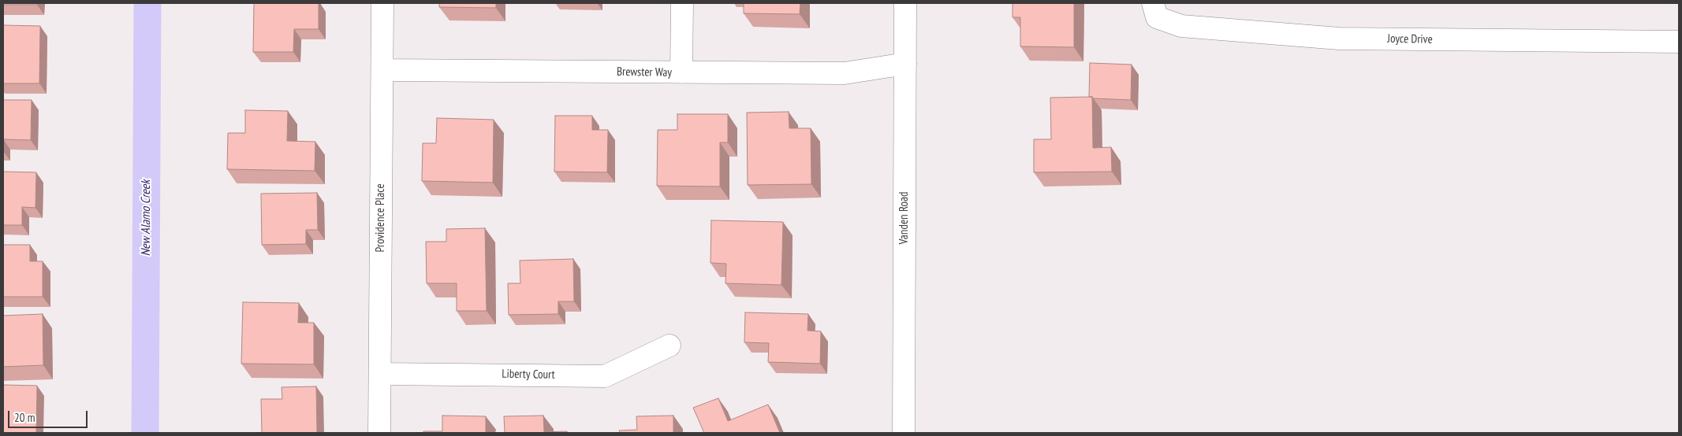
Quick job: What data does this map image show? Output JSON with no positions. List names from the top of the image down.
{
  "streets": {
    "street": [
      "Joyce Drive",
      "Brewster Way",
      "Providence Place",
      "Vanden Road",
      "Liberty Court"
    ]
  },
  "crossings": [
    ["Brewster Way", "Providence Place"],
    ["Brewster Way", "Vanden Road"],
    ["Providence Place", "Liberty Court"]
  ],
  "water": ["New Alamo Creek"],
  "scale_bar": "20 m"
}
